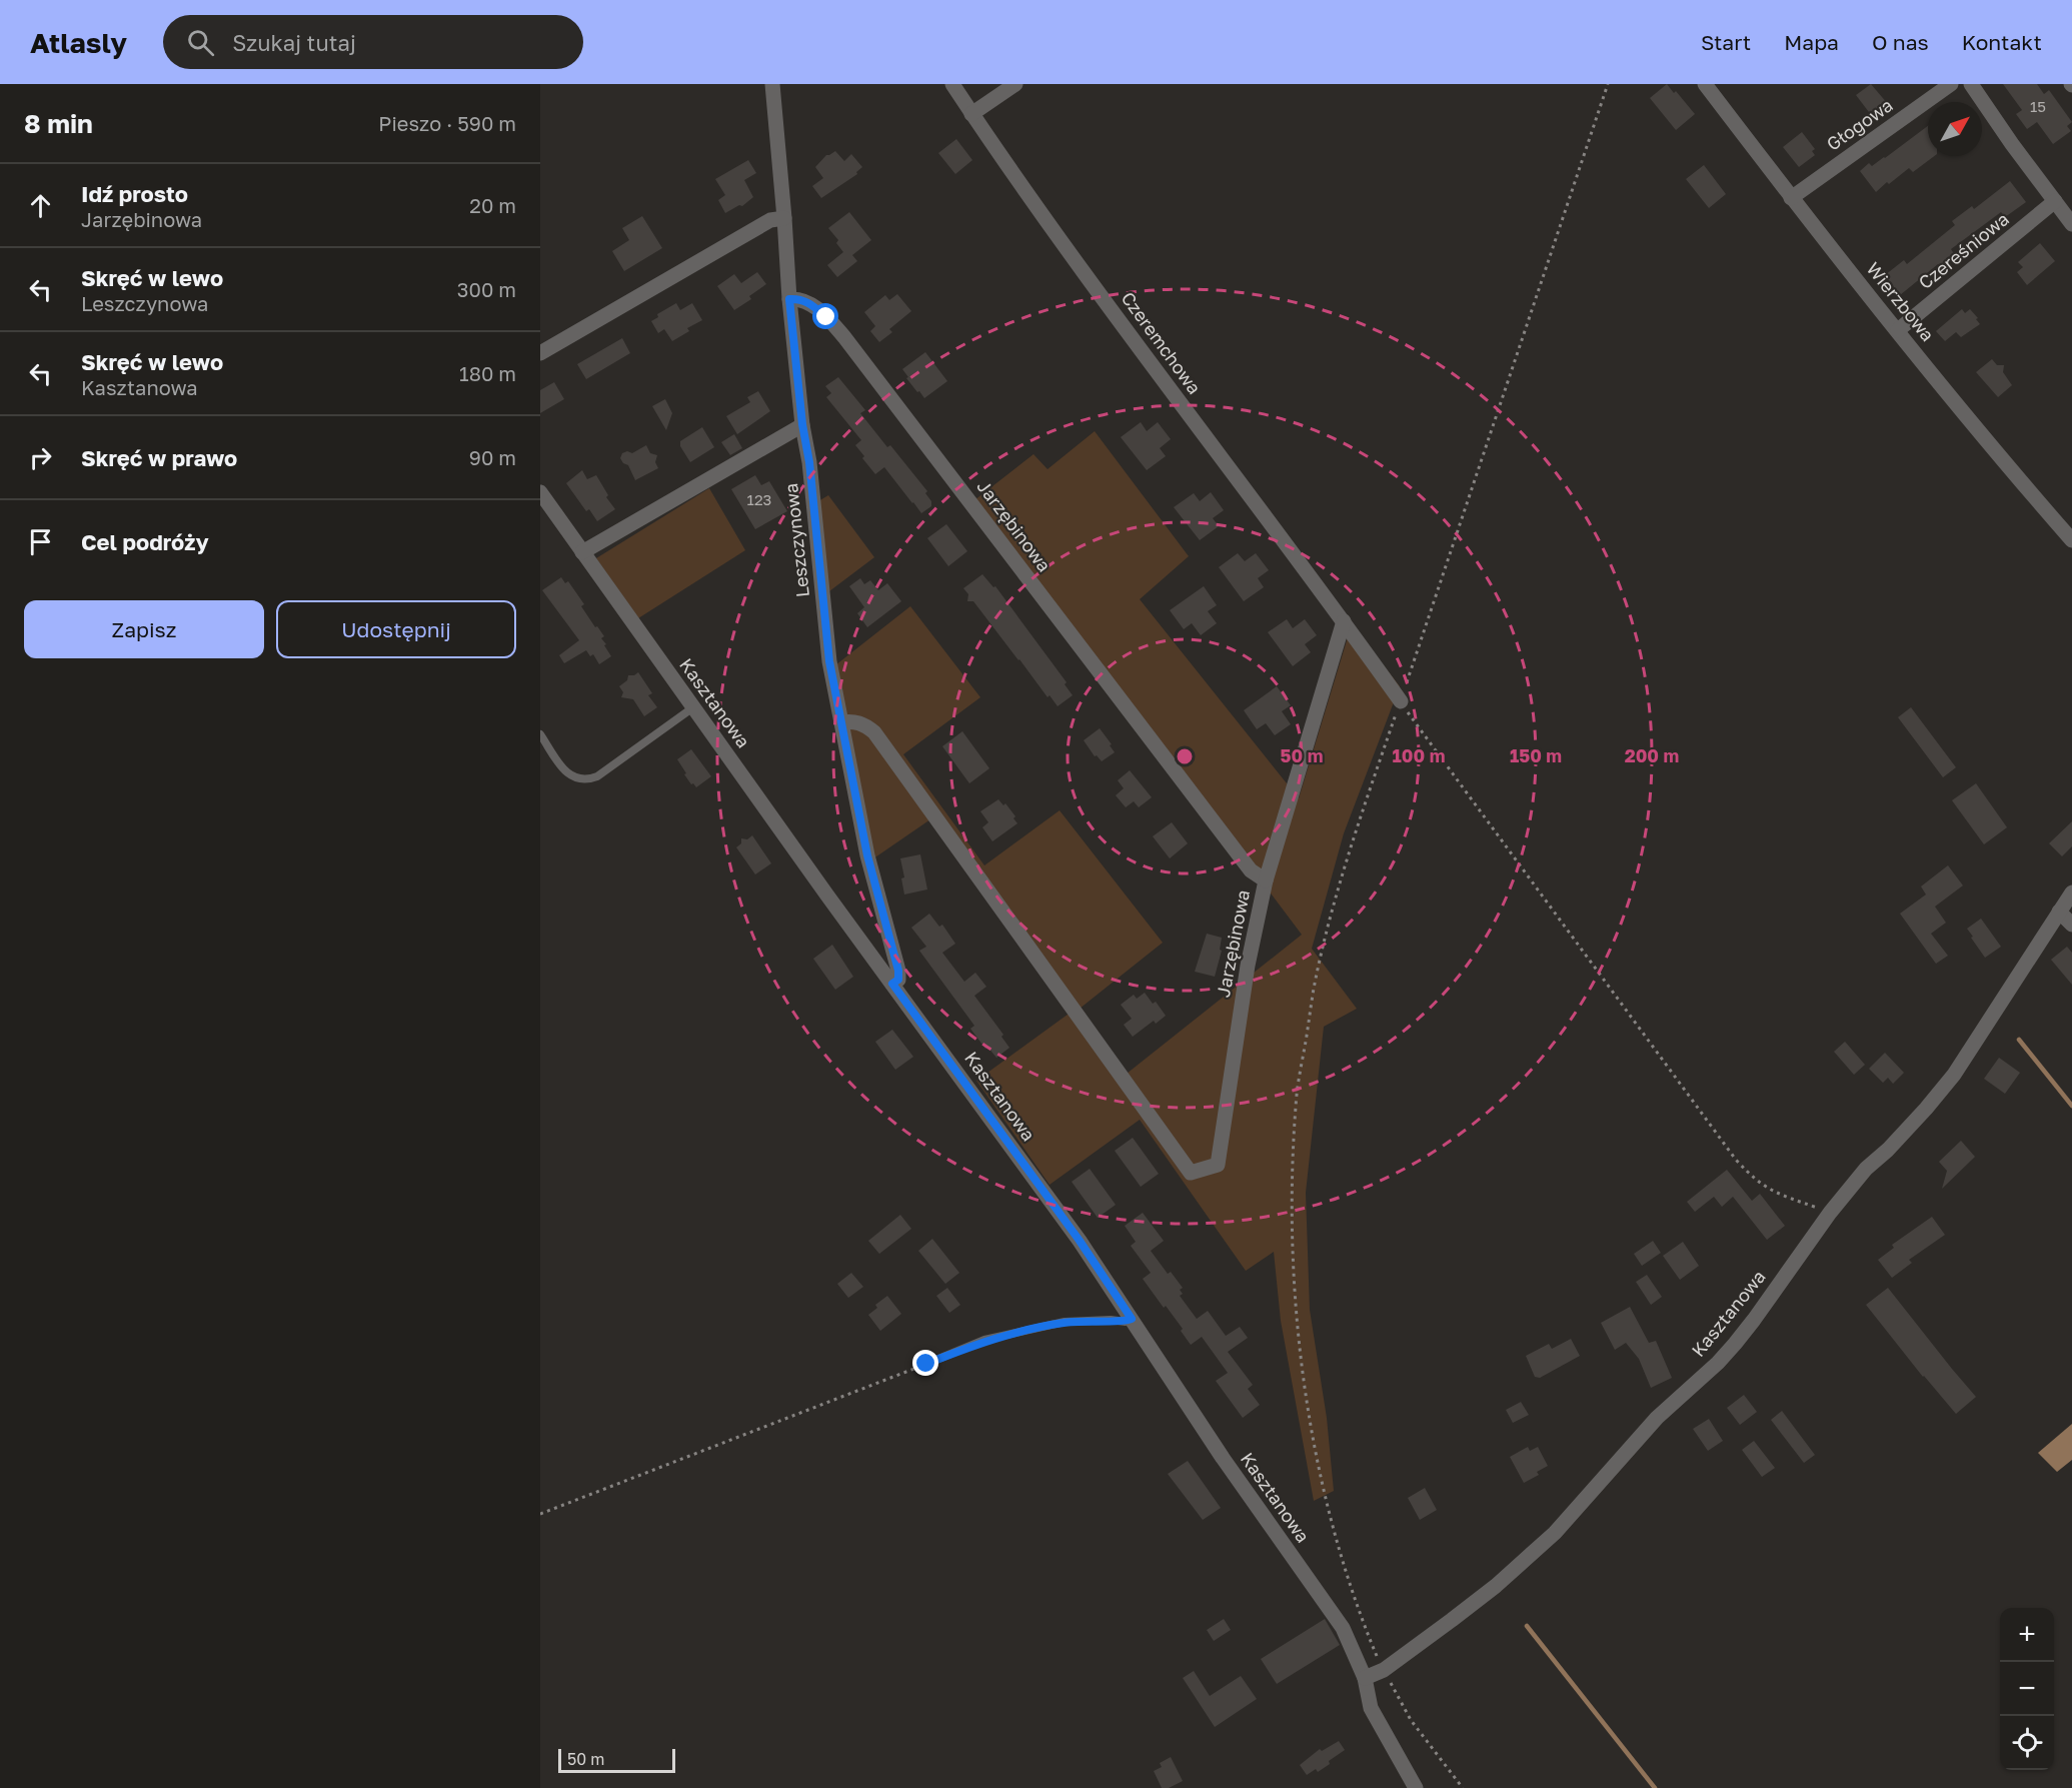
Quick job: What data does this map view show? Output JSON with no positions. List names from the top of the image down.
{
  "streets": {
    "street": [
      "Głogowa",
      "Czereśniowa",
      "Wierzbowa",
      "Czeremchowa",
      "Jarzębinowa",
      "Leszczynowa",
      "Kasztanowa"
    ]
  },
  "crossings": [
    ["Głogowa", "Wierzbowa"],
    ["Czereśniowa", "Wierzbowa"],
    ["Jarzębinowa", "Leszczynowa"],
    ["Leszczynowa", "Kasztanowa"]
  ],
  "house_numbers": ["15", "123"],
  "scale_bar": "50 m",
  "north": "top right",
  "page": {
    "header": "Atlasly",
    "search": "Szukaj tutaj",
    "nav": [
      "Start",
      "Mapa",
      "O nas",
      "Kontakt"
    ],
    "heading": ["8 min", "Pieszo · 590 m"],
    "list": [
      ["Idź prosto", "Jarzębinowa", "20 m"],
      ["Skręć w lewo", "Leszczynowa", "300 m"],
      ["Skręć w lewo", "Kasztanowa", "180 m"],
      ["Skręć w prawo", "90 m"],
      "Cel podróży"
    ],
    "buttons": ["Zapisz", "Udostępnij"],
    "map_buttons": ["+", "−"],
    "scale": "50 m"
  },
  "rings": [
    "50 m",
    "100 m",
    "150 m",
    "200 m"
  ]
}
